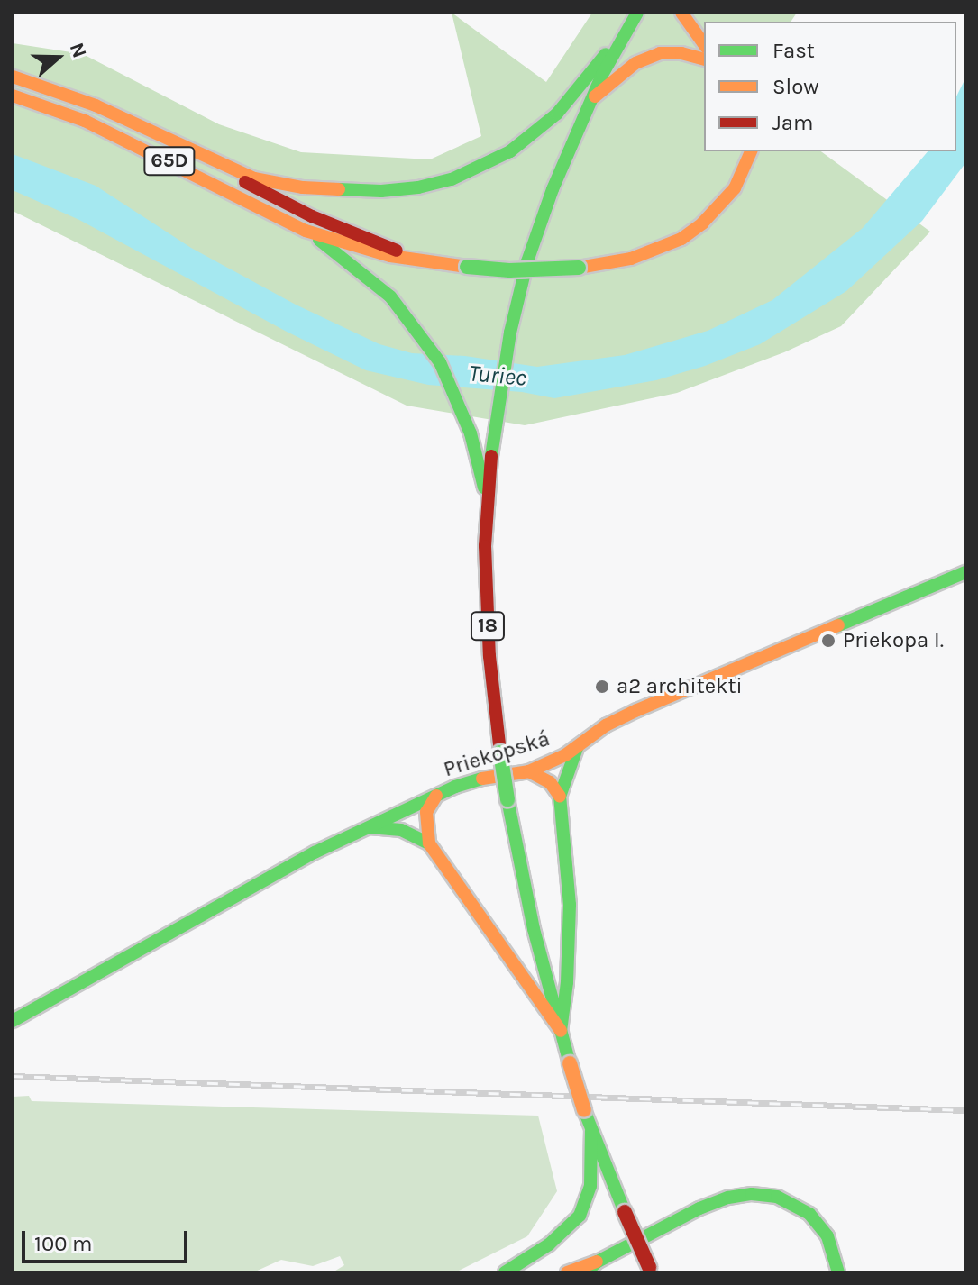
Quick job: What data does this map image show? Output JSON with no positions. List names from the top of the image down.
{
  "streets": {
    "main road": ["65D", "18", "Priekopská"]
  },
  "water": ["Turiec"],
  "places": ["Priekopa I.", "a2 architekti"],
  "legend": ["Fast", "Slow", "Jam"],
  "scale_bar": "100 m",
  "north": "right"
}
